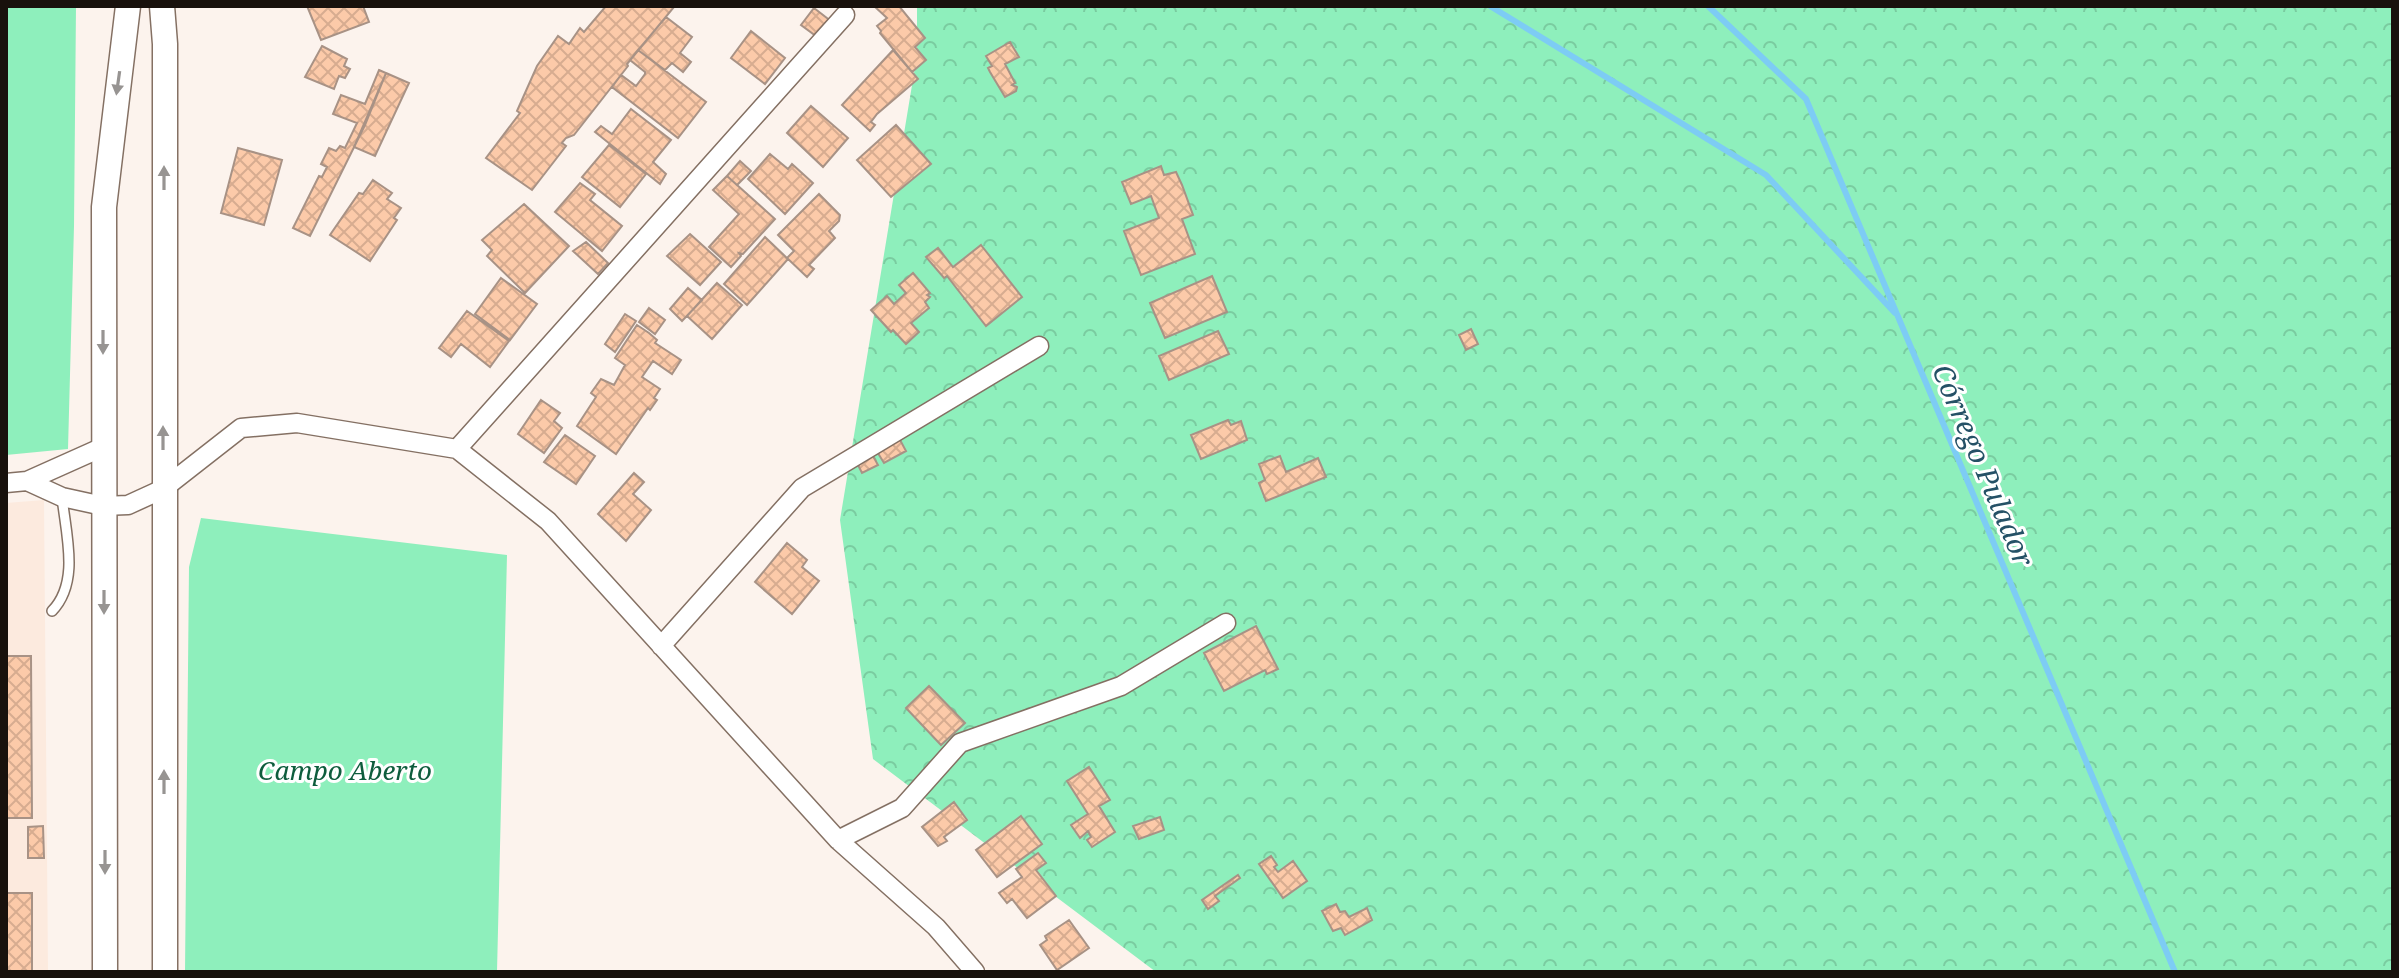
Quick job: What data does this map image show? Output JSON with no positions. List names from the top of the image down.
{
  "water": ["Córrego Pulador"],
  "parks": ["Campo Aberto"]
}
